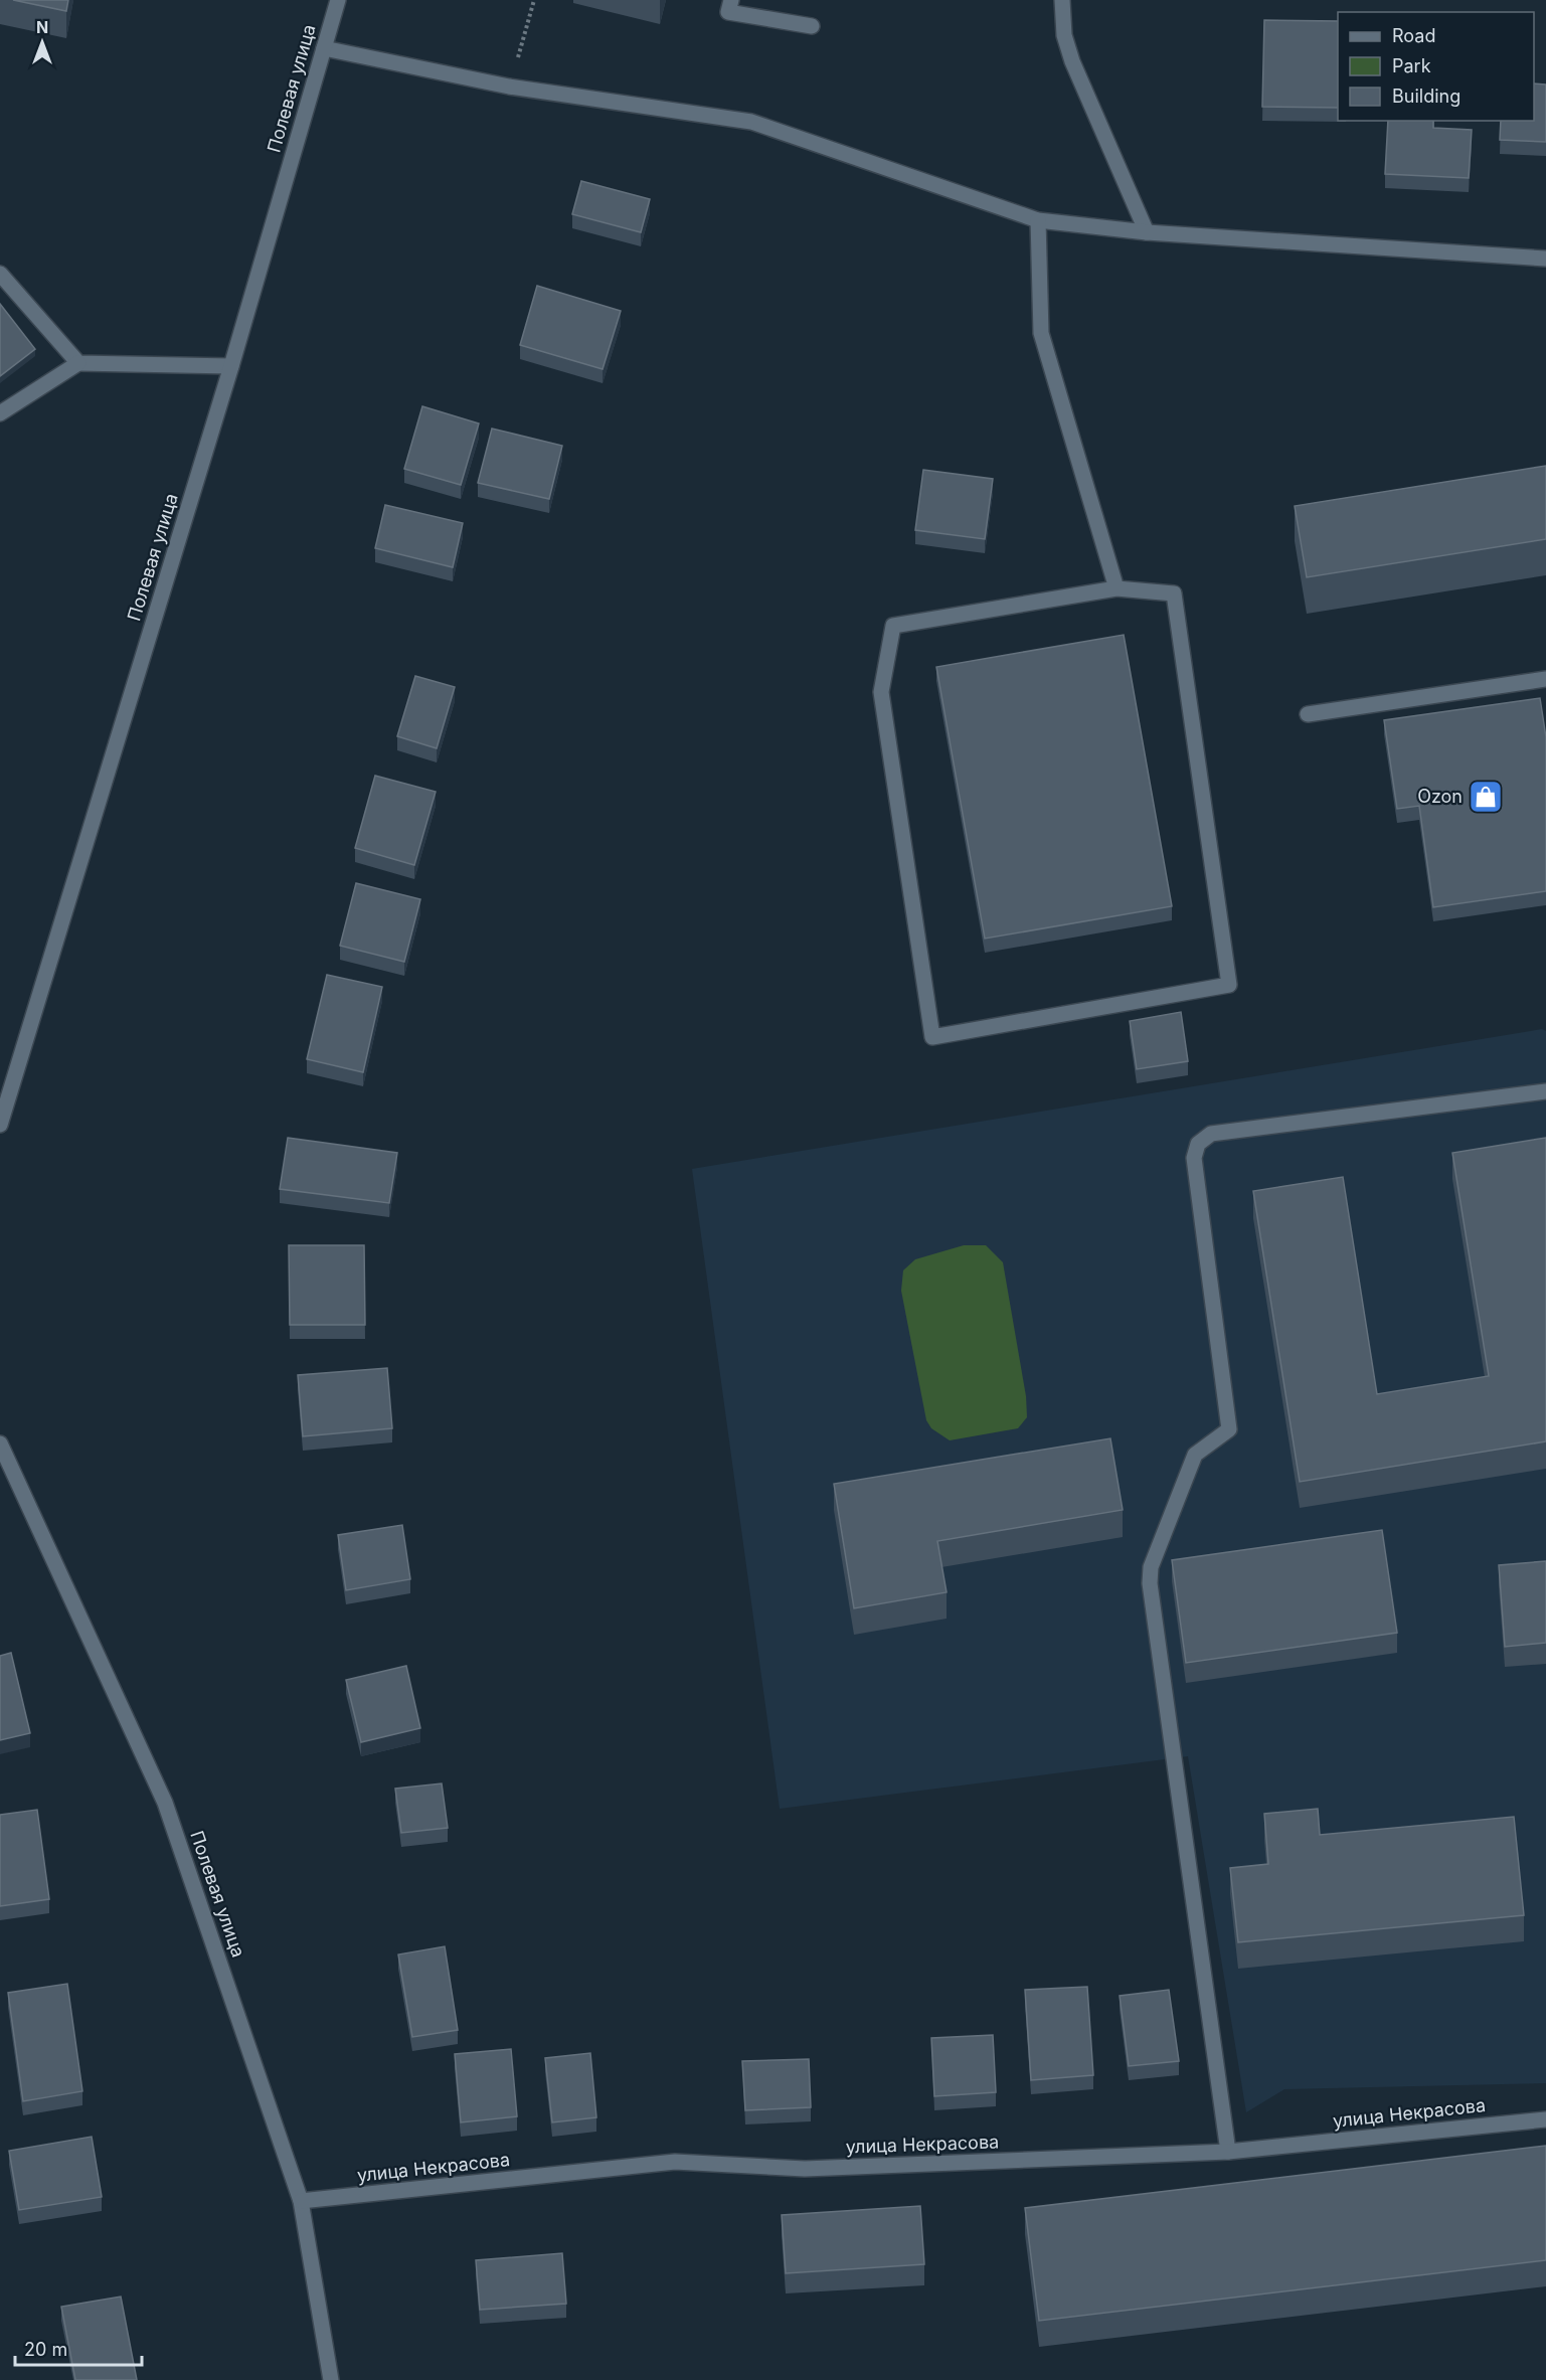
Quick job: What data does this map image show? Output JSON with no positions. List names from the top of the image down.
{
  "streets": {
    "street": ["Полевая улица", "улица Некрасова"]
  },
  "crossings": [
    ["Полевая улица", "улица Некрасова"]
  ],
  "places": {
    "shop": ["Ozon"]
  },
  "legend": ["Road", "Park", "Building"],
  "scale_bar": "20 m",
  "north": "top"
}
